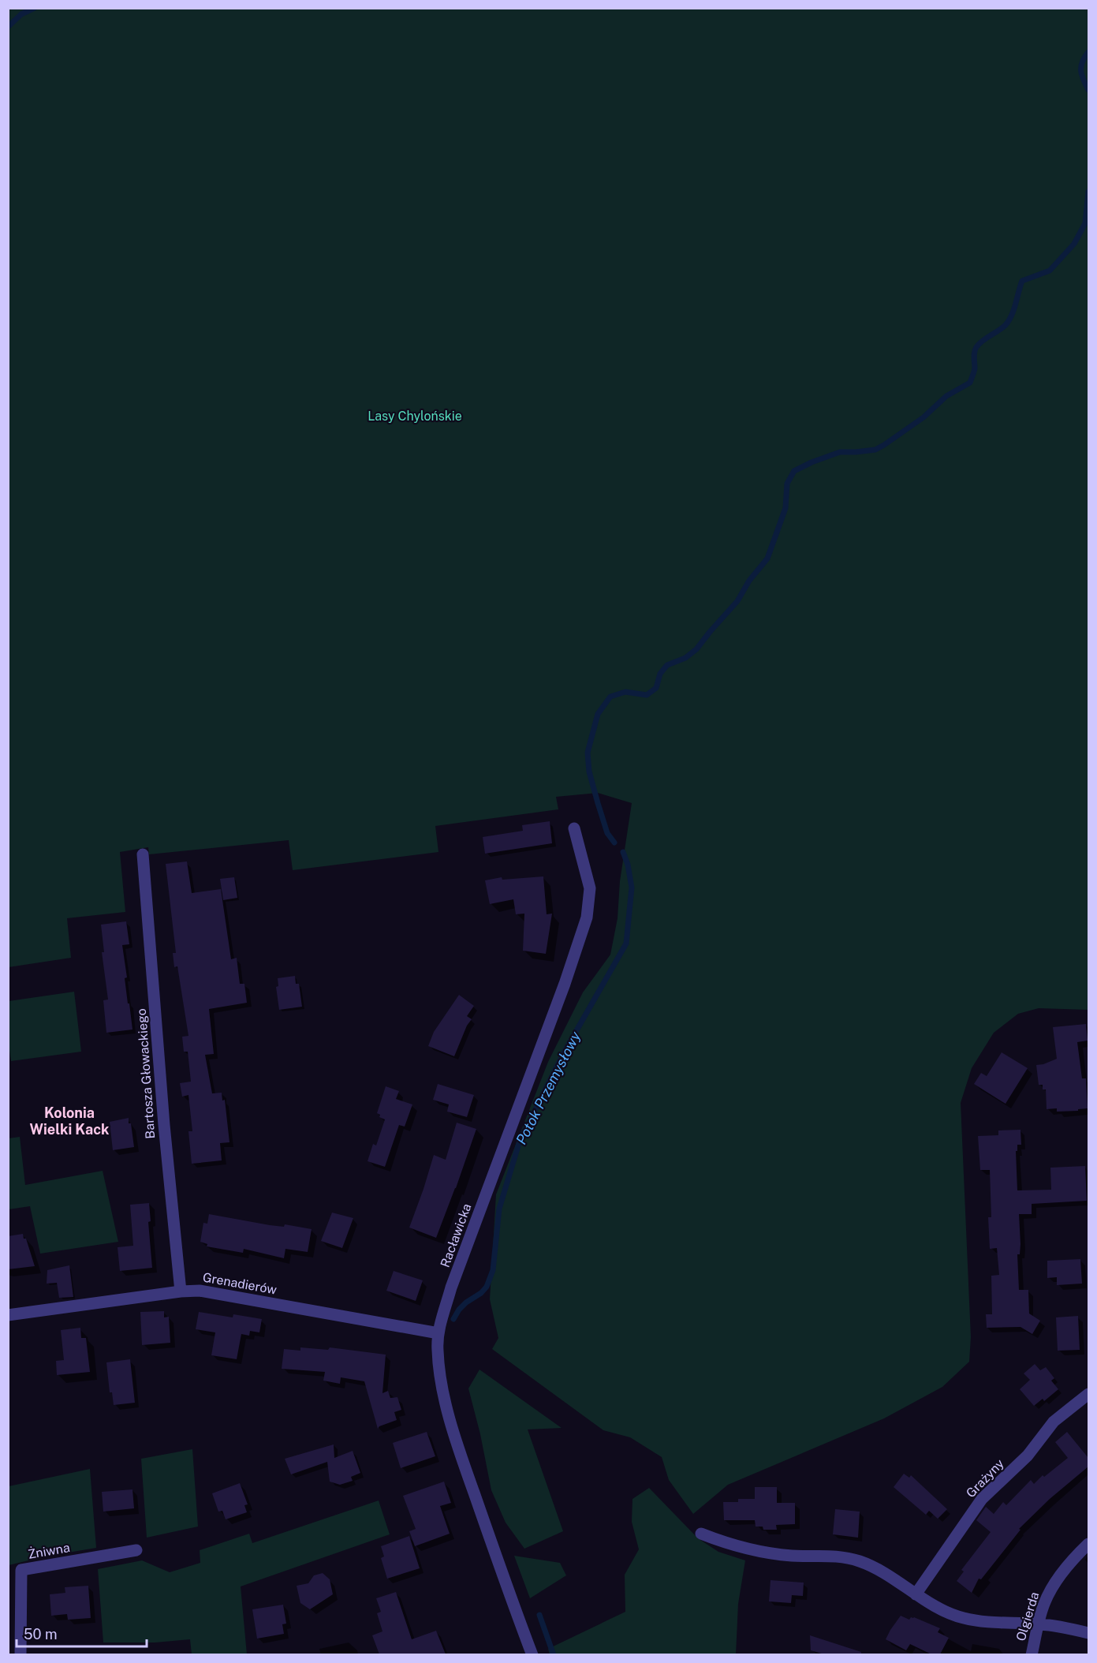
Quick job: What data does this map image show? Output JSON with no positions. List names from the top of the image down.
{
  "streets": {
    "street": [
      "Bartosza Głowackiego",
      "Racławicka",
      "Grenadierów",
      "Grażyny",
      "Żniwna",
      "Olgierda"
    ]
  },
  "crossings": [
    ["Bartosza Głowackiego", "Grenadierów"],
    ["Racławicka", "Grenadierów"]
  ],
  "districts": ["Kolonia Wielki Kack"],
  "water": ["Potok Przemysłowy"],
  "parks": ["Lasy Chylońskie"],
  "scale_bar": "50 m"
}
